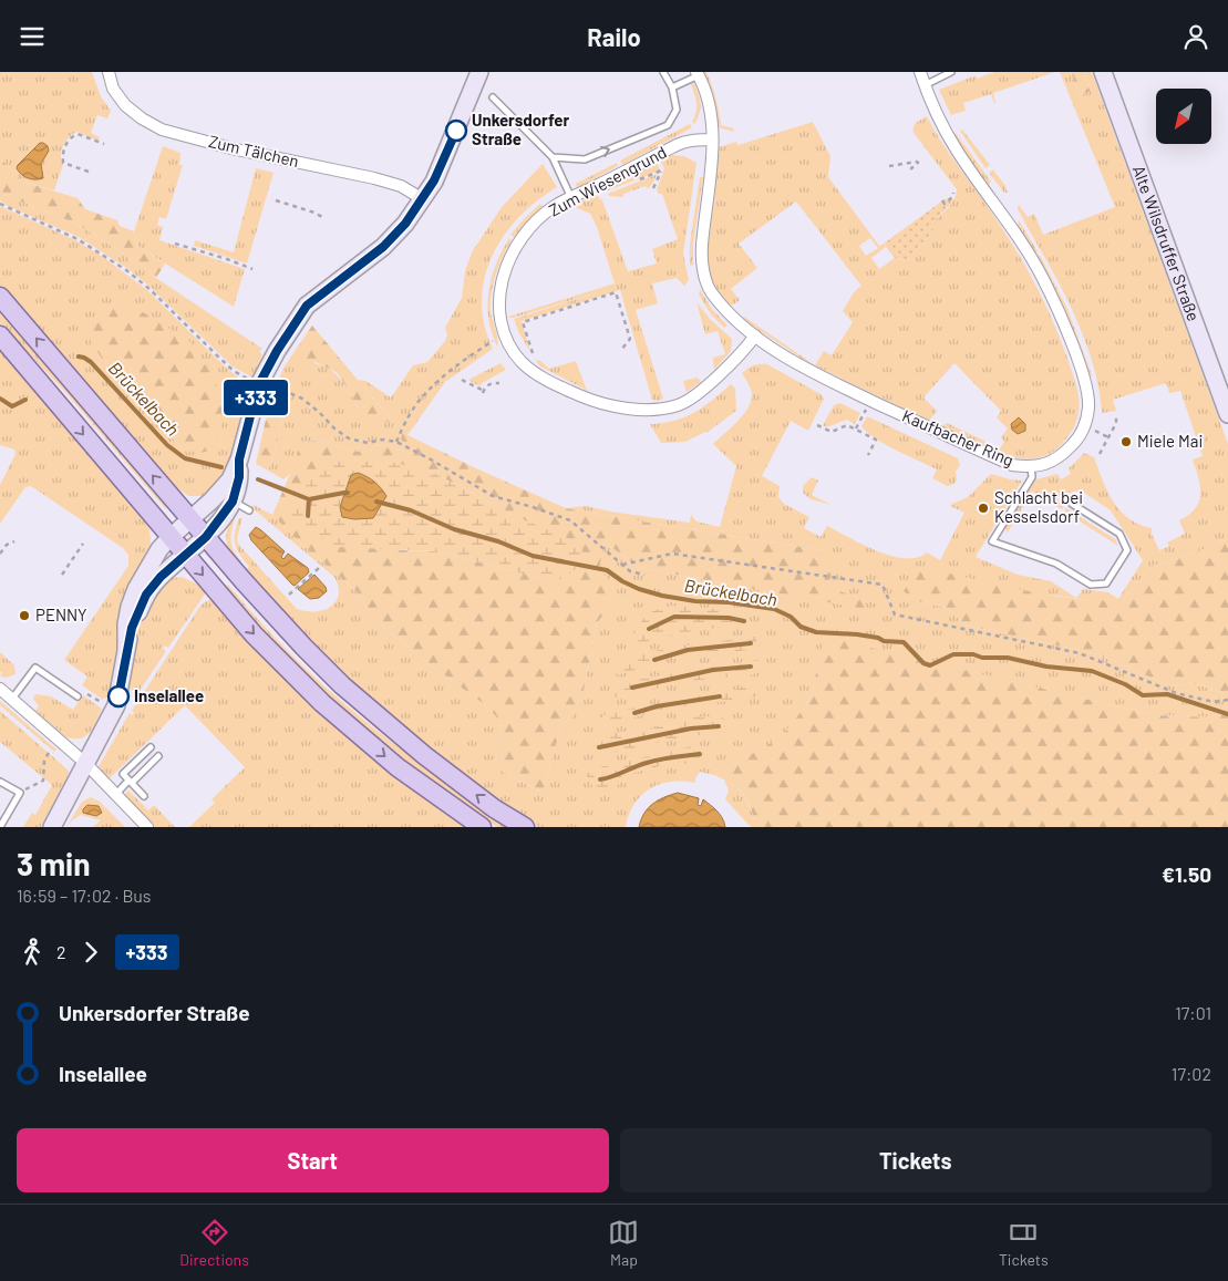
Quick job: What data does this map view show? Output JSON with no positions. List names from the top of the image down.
{
  "streets": {
    "street": [
      "Zum Tälchen",
      "Zum Wiesengrund",
      "Alte Wilsdruffer Straße",
      "Kaufbacher Ring"
    ]
  },
  "crossings": [
    ["Zum Wiesengrund", "Kaufbacher Ring"]
  ],
  "water": ["Brückelbach"],
  "places": [
    "Unkersdorfer Straße",
    "Miele Mai",
    "Schlacht bei Kesselsdorf",
    "PENNY",
    "Inselallee"
  ],
  "lines": ["bus line +333"],
  "north": "bottom left",
  "page": {
    "header": "Railo",
    "on_map": "+333",
    "heading": ["3 min", "16:59 – 17:02 · Bus", "€1.50"],
    "legs": ["2", "+333"],
    "list": [
      {
        "name": "Unkersdorfer Straße",
        "value": "17:01"
      },
      {
        "name": "Inselallee",
        "value": "17:02"
      }
    ],
    "buttons": ["Start", "Tickets"],
    "tabs": ["Directions", "Map", "Tickets"]
  }
}
